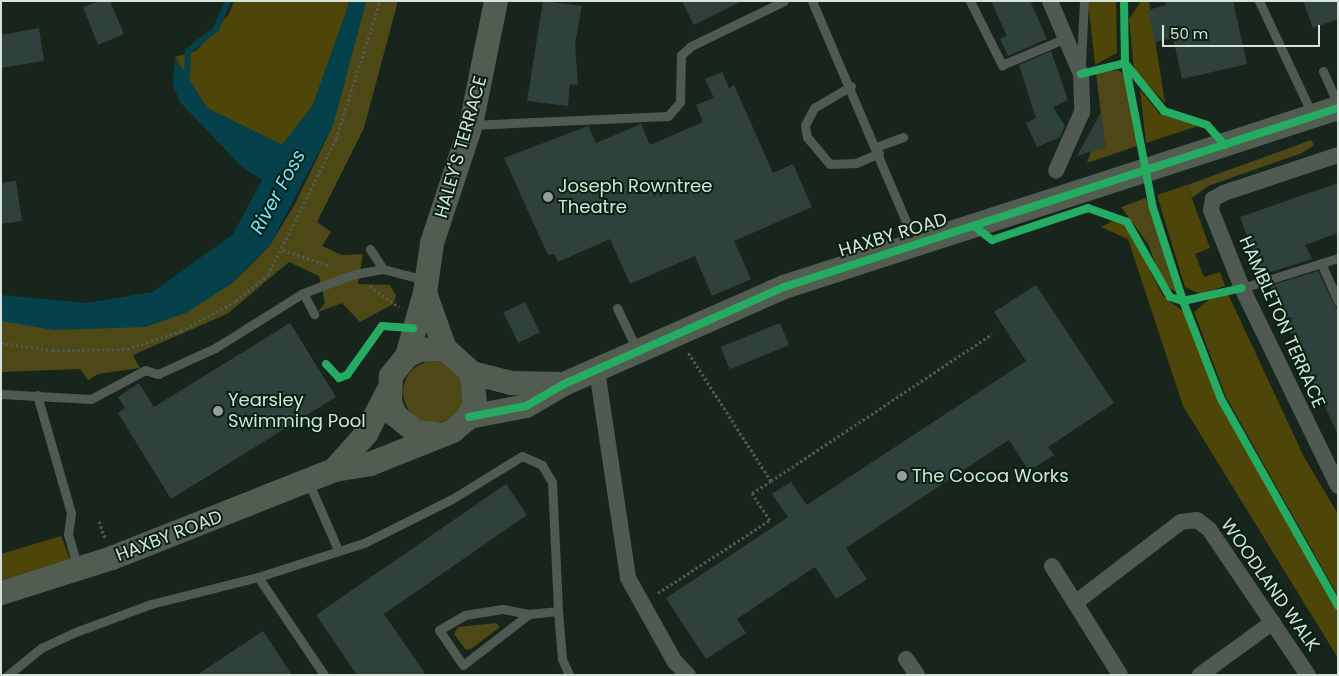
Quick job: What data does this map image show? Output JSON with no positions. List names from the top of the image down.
{
  "streets": {
    "street": [
      "HALEY'S TERRACE",
      "HAXBY ROAD",
      "HAMBLETON TERRACE",
      "WOODLAND WALK"
    ]
  },
  "crossings": [
    ["HALEY'S TERRACE", "HAXBY ROAD"]
  ],
  "water": ["River Foss"],
  "places": ["Joseph Rowntree Theatre", "Yearsley Swimming Pool", "The Cocoa Works"],
  "scale_bar": "50 m"
}
